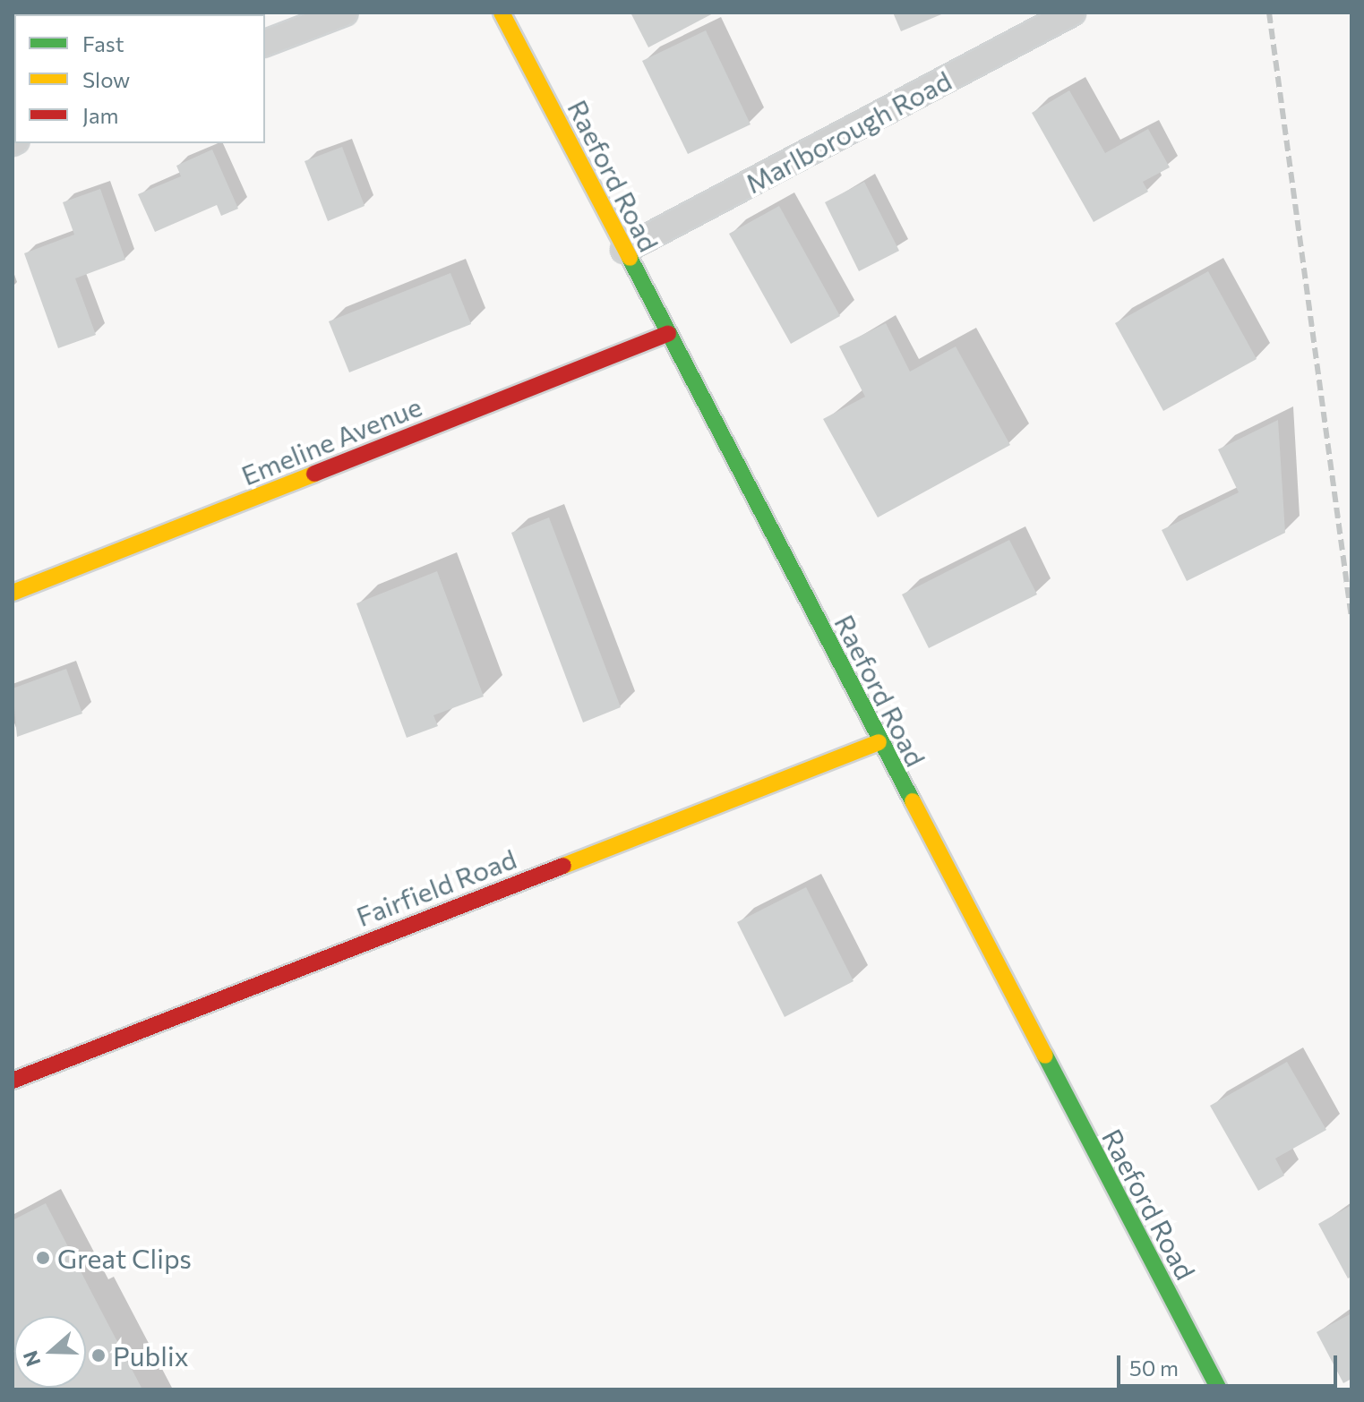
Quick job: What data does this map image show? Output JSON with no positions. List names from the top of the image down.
{
  "streets": {
    "street": [
      "Marlborough Road",
      "Raeford Road",
      "Emeline Avenue",
      "Fairfield Road"
    ]
  },
  "crossings": [
    ["Marlborough Road", "Raeford Road"],
    ["Raeford Road", "Emeline Avenue"],
    ["Raeford Road", "Fairfield Road"]
  ],
  "places": ["Great Clips", "Publix"],
  "legend": ["Fast", "Slow", "Jam"],
  "scale_bar": "50 m",
  "north": "left"
}
